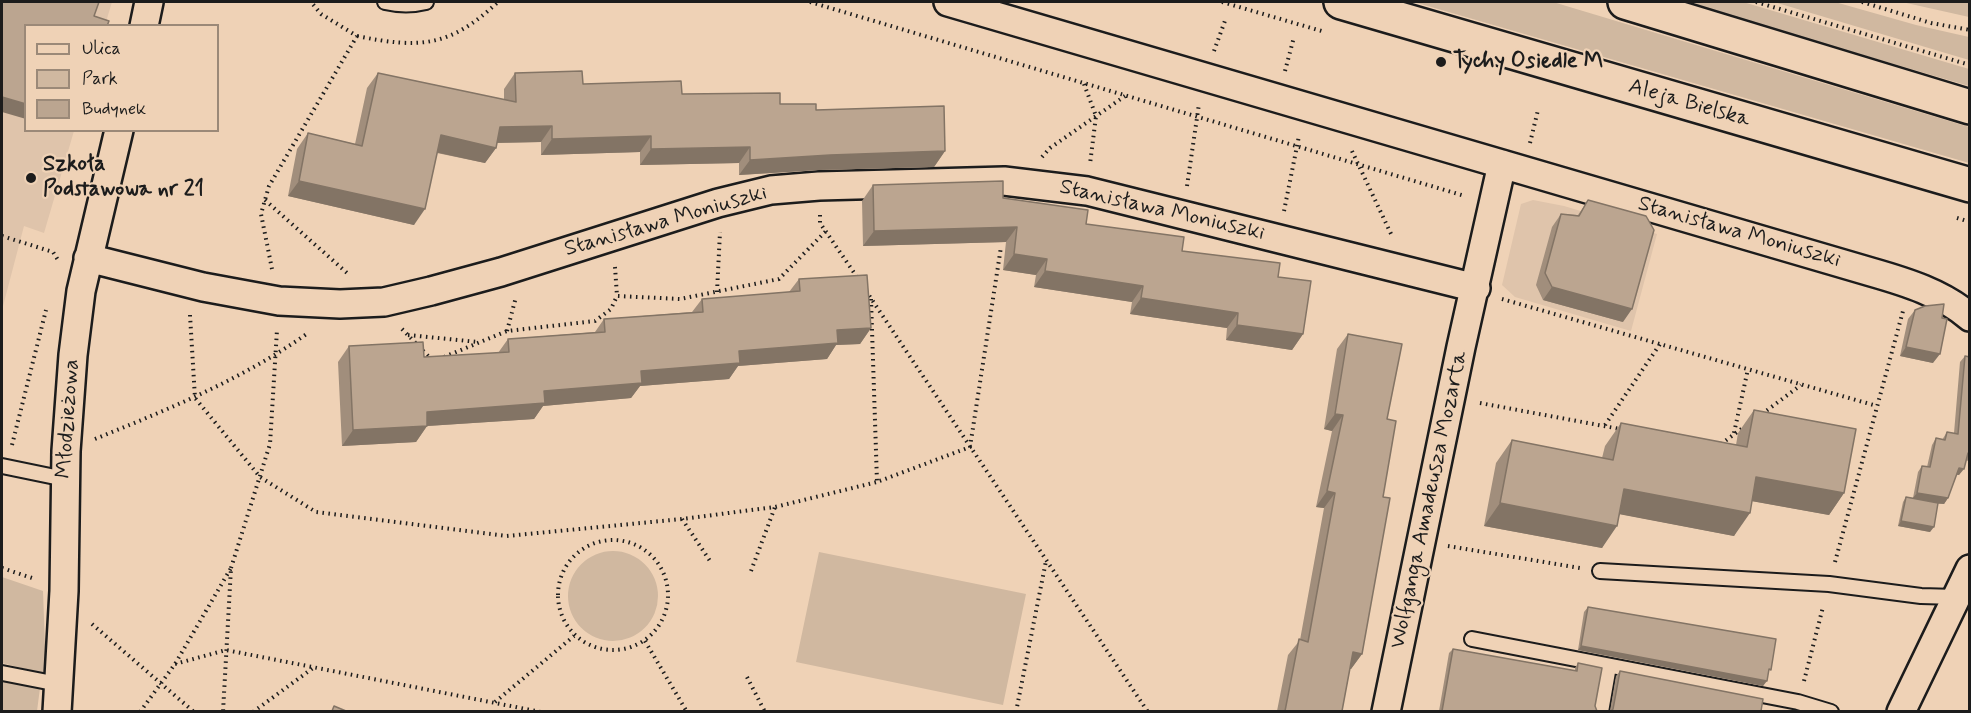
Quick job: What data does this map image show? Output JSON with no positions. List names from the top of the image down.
{
  "streets": {
    "main road": ["Aleja Bielska"],
    "street": ["Stanisława Moniuszki", "Młodzieżowa", "Wolfganga Amadeusza Mozarta"]
  },
  "crossings": [
    ["Stanisława Moniuszki", "Młodzieżowa"],
    ["Stanisława Moniuszki", "Wolfganga Amadeusza Mozarta"]
  ],
  "places": ["Tychy Osiedle M", "Szkoła Podstawowa nr 21"],
  "legend": ["Ulica", "Park", "Budynek"]
}
